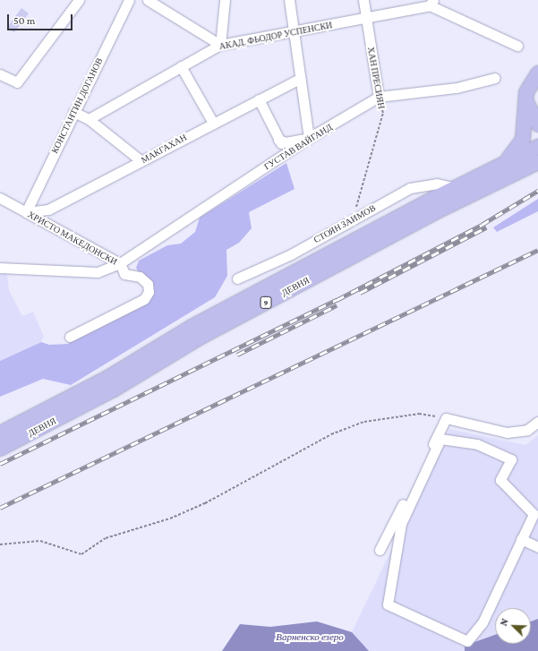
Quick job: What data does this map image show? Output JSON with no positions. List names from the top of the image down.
{
  "streets": {
    "highway": ["ДЕВНЯ", "9"],
    "street": [
      "АКАД. ФЬОДОР УСПЕНСКИ",
      "ХАН ПРЕСИЯН",
      "КОНСТАНТИН ДОГАНОВ",
      "ГУСТАВ ВАЙГАНД",
      "МАКГАХАН",
      "СТОЯН ЗАИМОВ",
      "ХРИСТО МАКЕДОНСКИ"
    ]
  },
  "crossings": [
    ["АКАД. ФЬОДОР УСПЕНСКИ", "ХАН ПРЕСИЯН"],
    ["ХАН ПРЕСИЯН", "ГУСТАВ ВАЙГАНД"],
    ["ХАН ПРЕСИЯН", "СТОЯН ЗАИМОВ"],
    ["КОНСТАНТИН ДОГАНОВ", "МАКГАХАН"],
    ["КОНСТАНТИН ДОГАНОВ", "ХРИСТО МАКЕДОНСКИ"],
    ["ГУСТАВ ВАЙГАНД", "ХРИСТО МАКЕДОНСКИ"],
    ["МАКГАХАН", "ХРИСТО МАКЕДОНСКИ"],
    ["СТОЯН ЗАИМОВ", "ДЕВНЯ"]
  ],
  "water": ["Варненско езеро"],
  "scale_bar": "50 m",
  "north": "top left"
}
